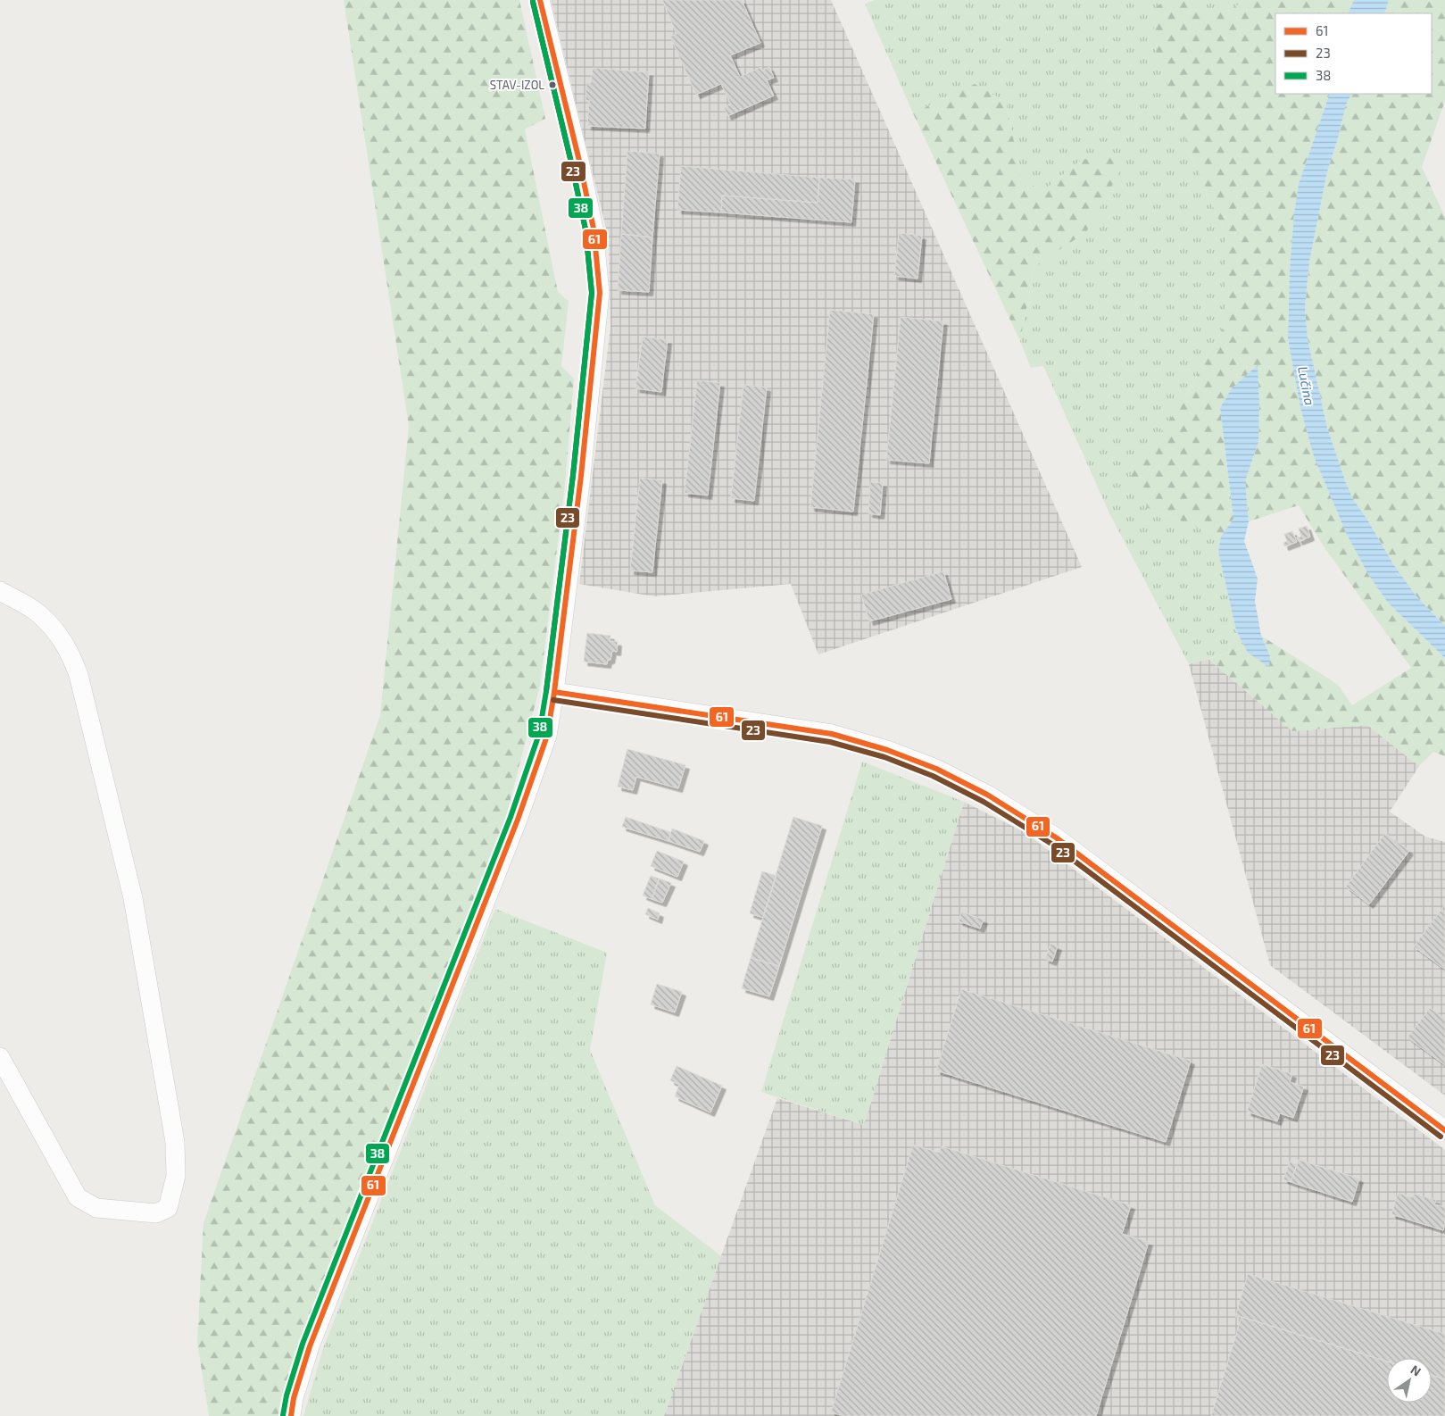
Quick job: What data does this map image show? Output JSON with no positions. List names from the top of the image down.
{
  "water": ["Lučina"],
  "places": ["STAV-IZOL"],
  "lines": ["transit line 61", "transit line 23", "transit line 38"],
  "legend": ["61", "23", "38"],
  "north": "top right"
}
